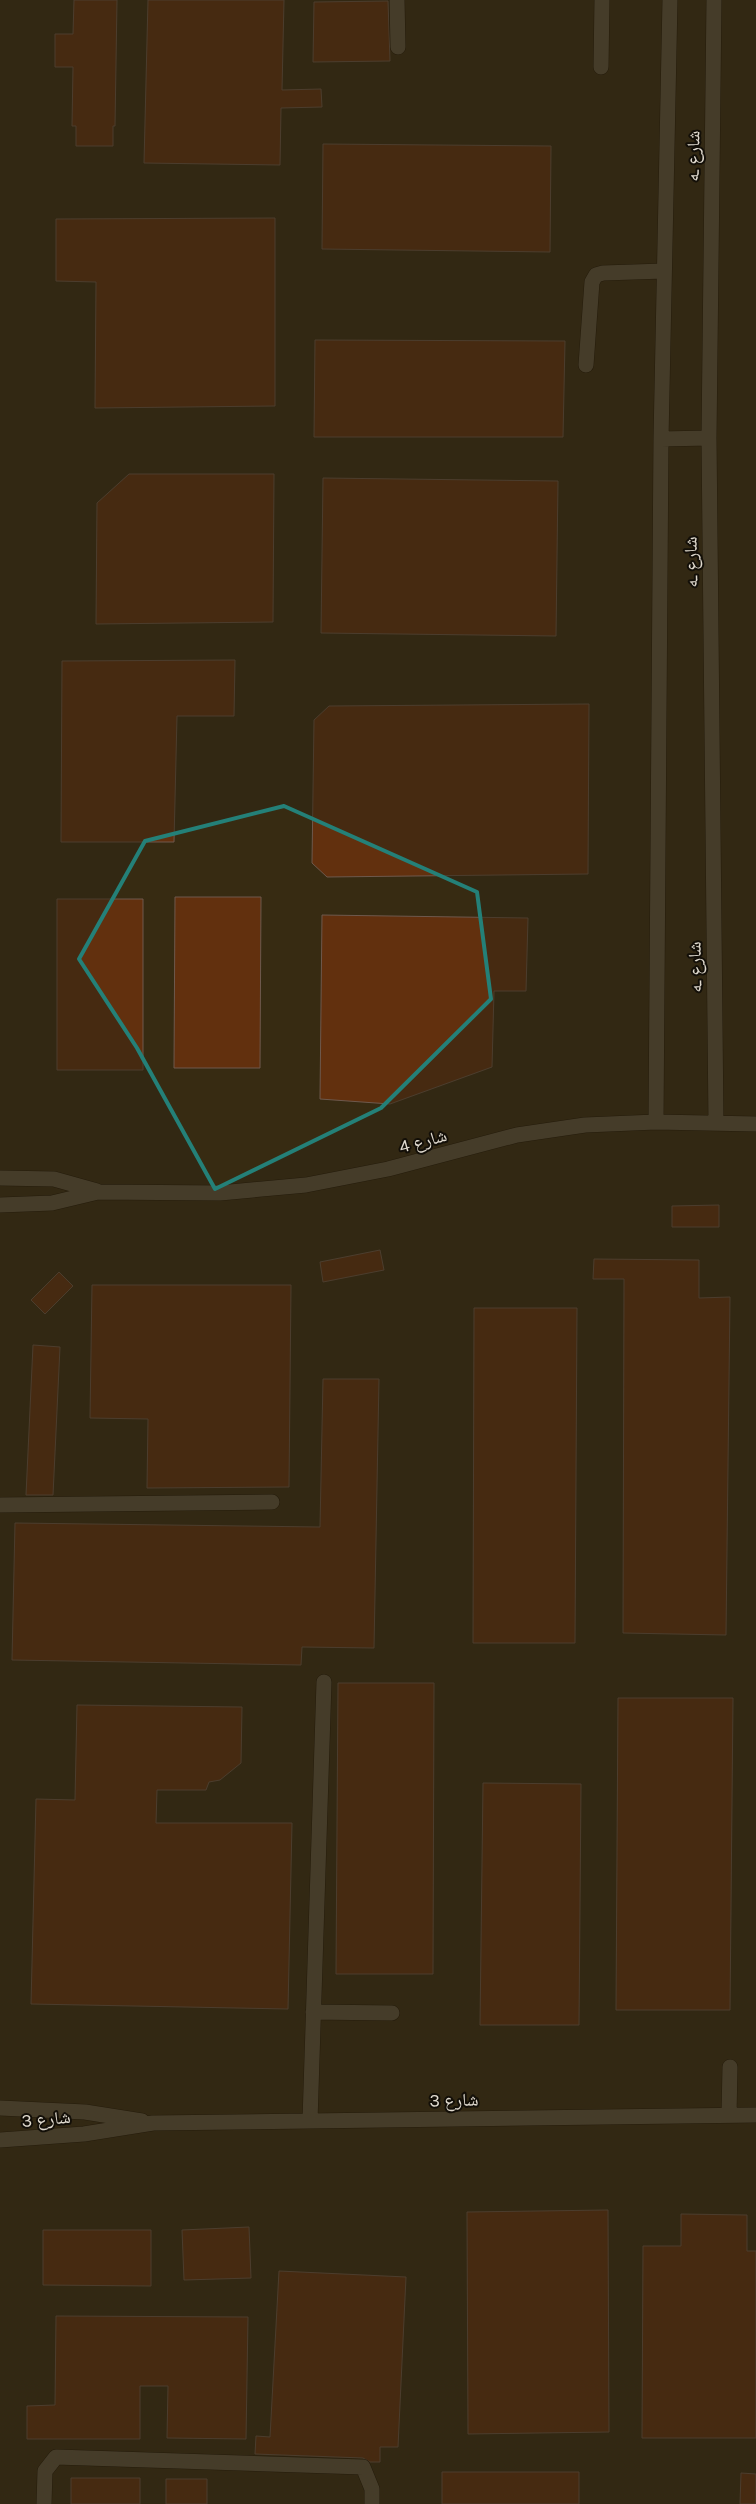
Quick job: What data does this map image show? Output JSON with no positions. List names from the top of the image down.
{
  "streets": {
    "street": ["شارع ـه", "شارع 4", "شارع 3"]
  },
  "crossings": [
    ["شارع ـه", "شارع 4"]
  ]
}
